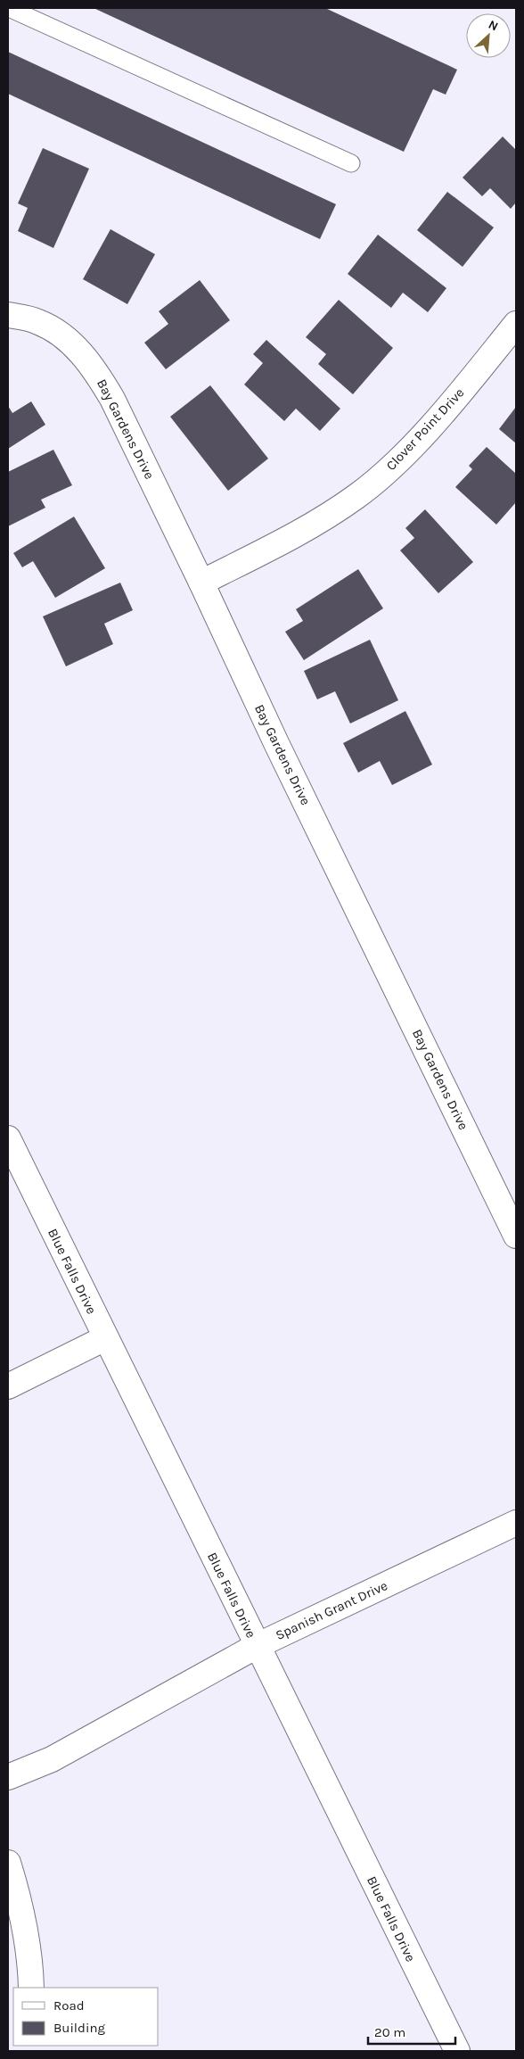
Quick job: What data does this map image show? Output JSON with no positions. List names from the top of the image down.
{
  "streets": {
    "street": [
      "Bay Gardens Drive",
      "Clover Point Drive",
      "Blue Falls Drive",
      "Spanish Grant Drive"
    ]
  },
  "crossings": [
    ["Bay Gardens Drive", "Clover Point Drive"],
    ["Blue Falls Drive", "Spanish Grant Drive"]
  ],
  "legend": ["Road", "Building"],
  "scale_bar": "20 m",
  "north": "top right"
}
